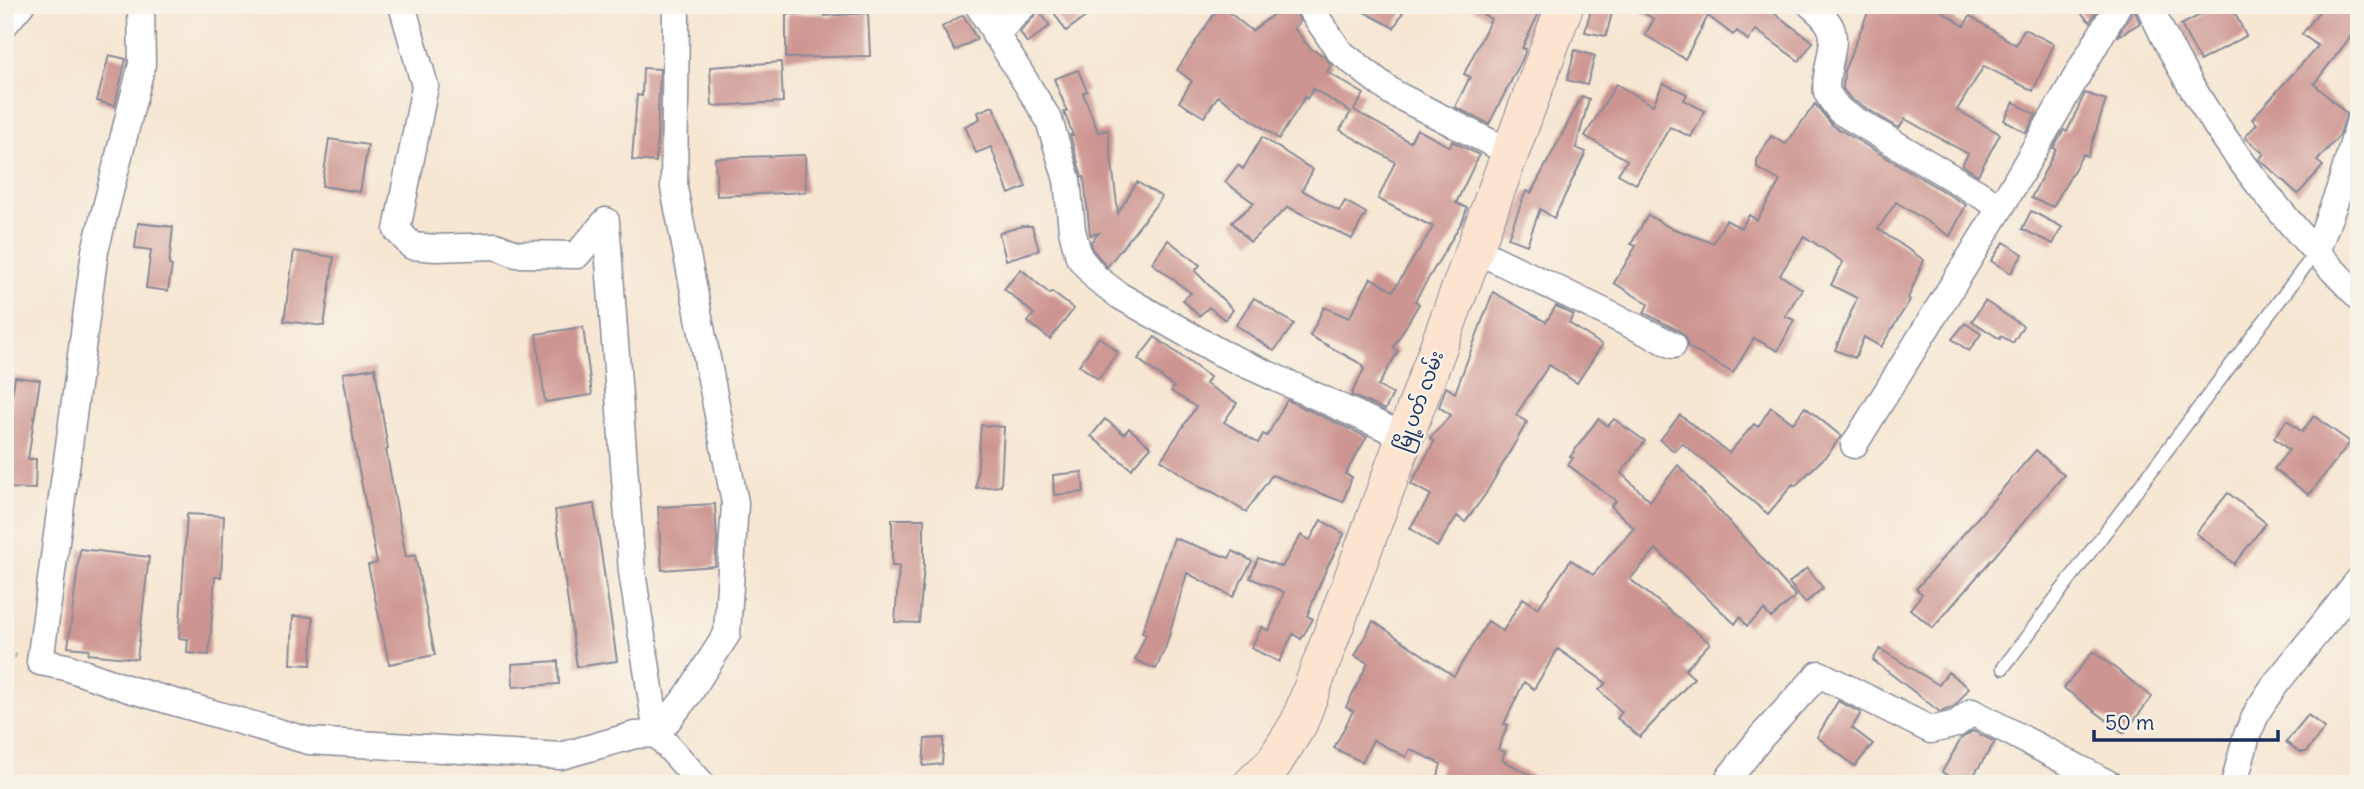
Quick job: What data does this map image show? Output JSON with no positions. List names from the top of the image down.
{
  "streets": {
    "street": ["မြို့ပတ် လမ်း"]
  },
  "scale_bar": "50 m"
}
